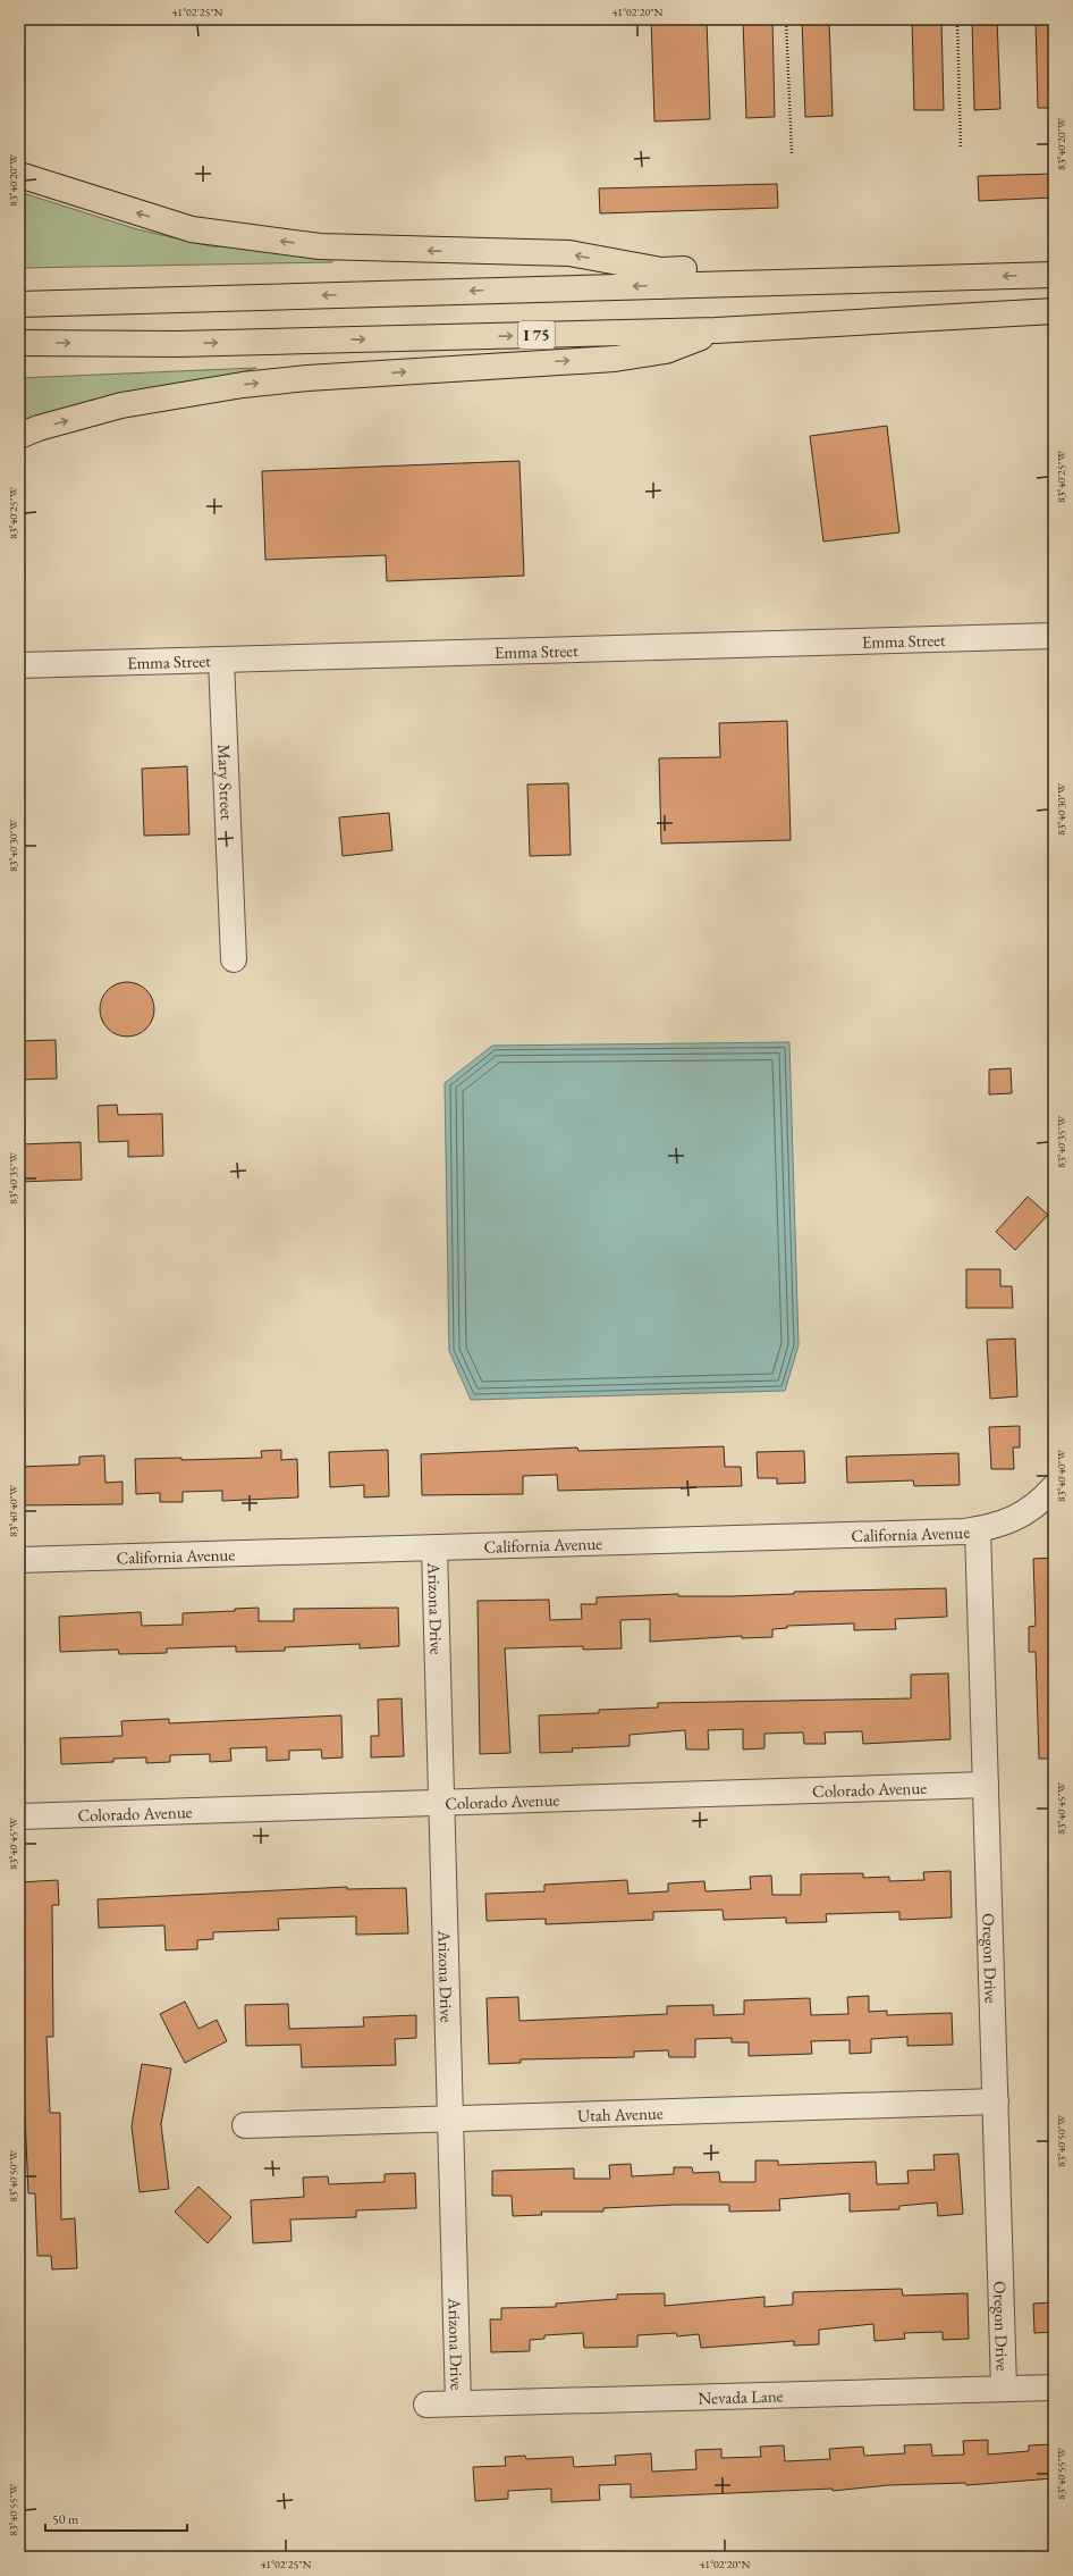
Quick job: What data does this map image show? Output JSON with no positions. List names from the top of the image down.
{
  "streets": {
    "highway": ["I 75"],
    "street": [
      "Emma Street",
      "Mary Street",
      "California Avenue",
      "Arizona Drive",
      "Colorado Avenue",
      "Oregon Drive",
      "Utah Avenue",
      "Nevada Lane"
    ]
  },
  "crossings": [
    ["Emma Street", "Mary Street"],
    ["California Avenue", "Arizona Drive"],
    ["California Avenue", "Oregon Drive"],
    ["Arizona Drive", "Colorado Avenue"],
    ["Arizona Drive", "Utah Avenue"],
    ["Arizona Drive", "Nevada Lane"],
    ["Colorado Avenue", "Oregon Drive"],
    ["Oregon Drive", "Utah Avenue"],
    ["Oregon Drive", "Nevada Lane"]
  ],
  "scale_bar": "50 m",
  "coordinates": [
    "41°02'25\"N",
    "41°02'20\"N",
    "83°40'20\"W",
    "83°40'25\"W",
    "83°40'30\"W",
    "83°40'35\"W",
    "83°40'40\"W",
    "83°40'45\"W",
    "83°40'50\"W",
    "83°40'55\"W"
  ]
}
